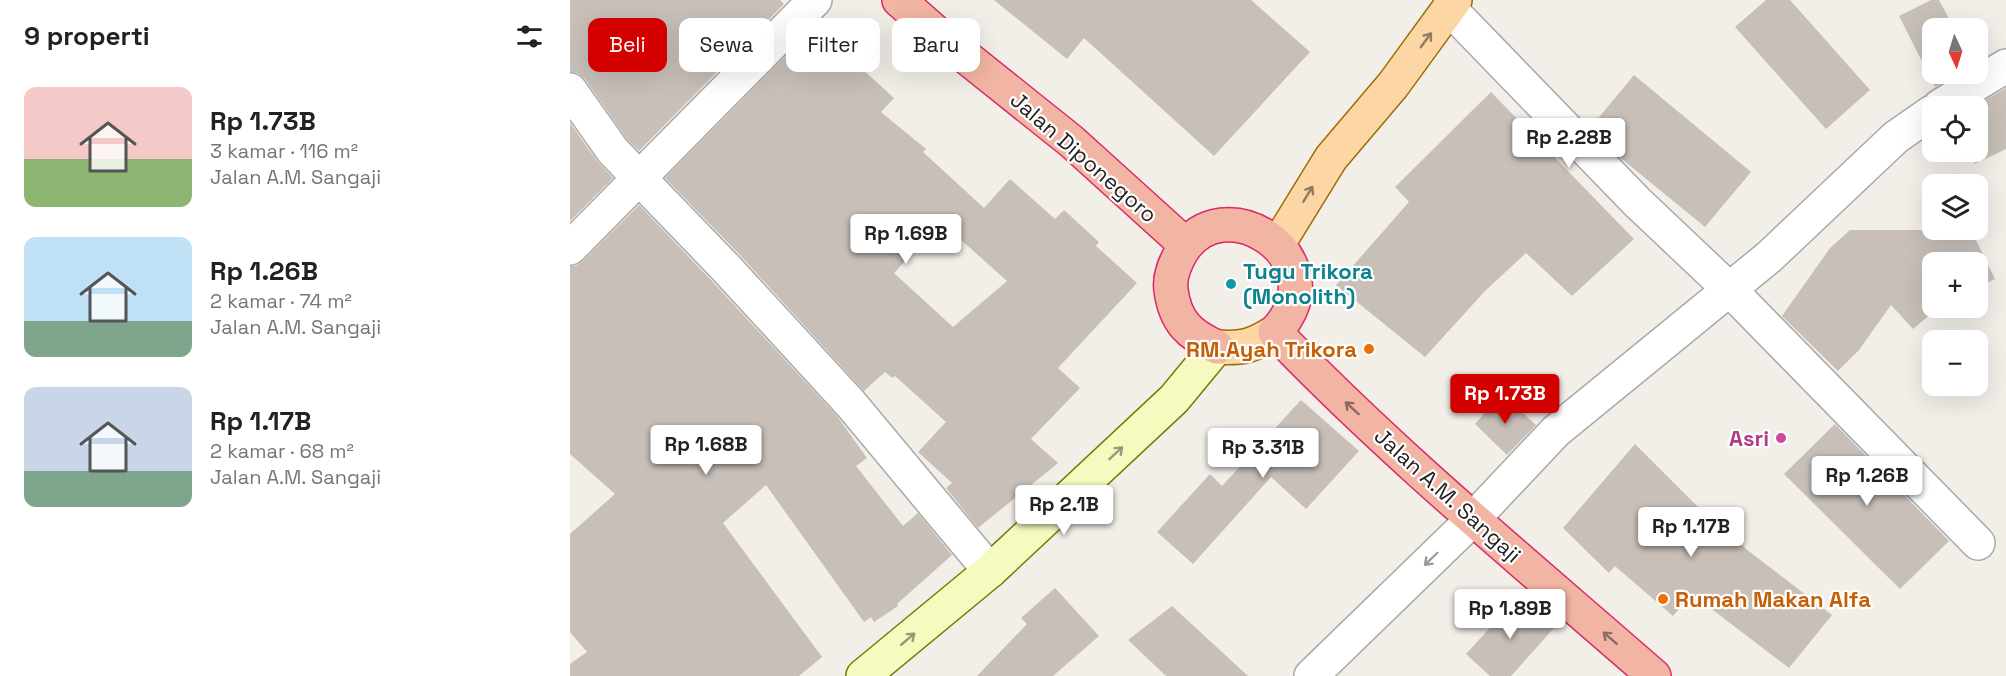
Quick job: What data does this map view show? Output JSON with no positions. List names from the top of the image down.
{
  "streets": {
    "highway": ["Jalan Diponegoro", "Jalan A.M. Sangaji"]
  },
  "crossings": [
    ["Jalan Diponegoro", "Jalan A.M. Sangaji"]
  ],
  "one_way": ["Jalan A.M. Sangaji"],
  "places": [
    "Tugu Trikora (Monolith)",
    "RM.Ayah Trikora",
    "Asri",
    "Rumah Makan Alfa"
  ],
  "north": "bottom",
  "page": {
    "heading": "9 properti",
    "map_buttons": ["+", "−"],
    "chip": [
      "Beli",
      "Sewa",
      "Filter",
      "Baru"
    ],
    "list": [
      {
        "name": "Rp 1.73B",
        "note": "3 kamar · 116 m² · Jalan A.M. Sangaji"
      },
      {
        "name": "Rp 1.26B",
        "note": "2 kamar · 74 m² · Jalan A.M. Sangaji"
      },
      {
        "name": "Rp 1.17B",
        "note": "2 kamar · 68 m² · Jalan A.M. Sangaji"
      }
    ],
    "price": [
      "Rp 2.28B",
      "Rp 1.69B",
      "Rp 1.73B",
      "Rp 1.68B",
      "Rp 3.31B",
      "Rp 1.26B",
      "Rp 2.1B",
      "Rp 1.17B",
      "Rp 1.89B"
    ]
  }
}
